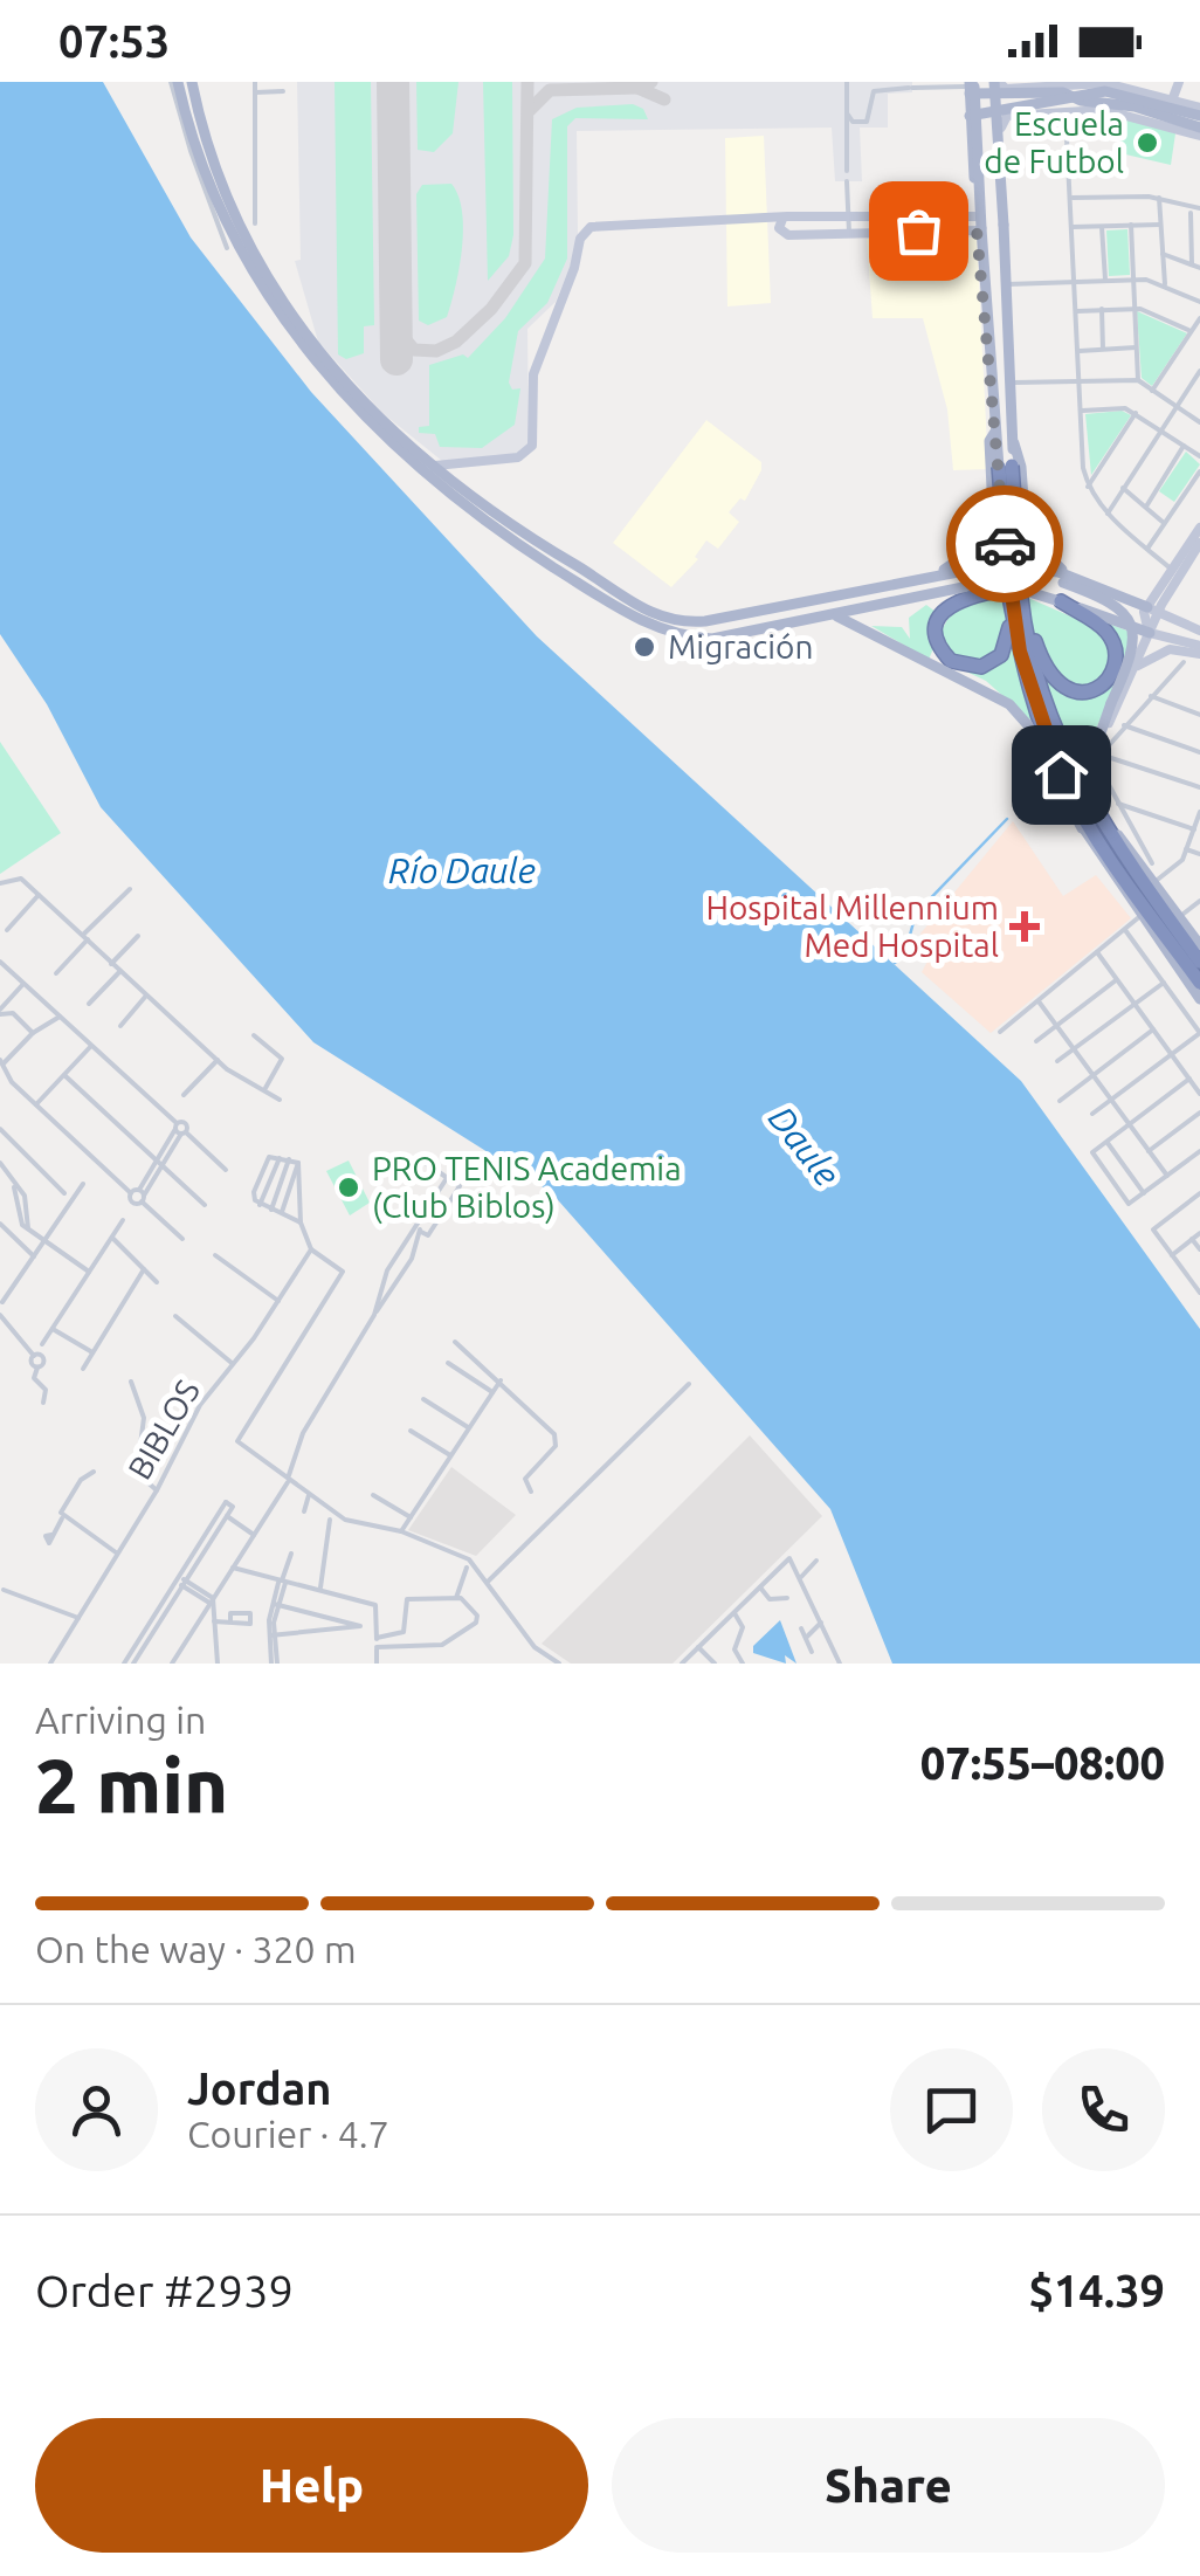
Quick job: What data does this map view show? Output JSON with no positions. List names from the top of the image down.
{
  "streets": {
    "street": ["BIBLOS"]
  },
  "water": ["Río Daule", "Daule"],
  "places": {
    "other": ["Escuela de Futbol", "Migración", "PRO TENIS Academia (Club Biblos)"],
    "health": ["Hospital Millennium Med Hospital"]
  },
  "page": {
    "status": "07:53",
    "heading": ["2 min", "Arriving in", "07:55–08:00"],
    "panel": [
      "Jordan",
      "Courier · 4.7",
      "Order #2939",
      "$14.39"
    ],
    "bar": "On the way · 320 m",
    "buttons": ["Help", "Share"]
  }
}
